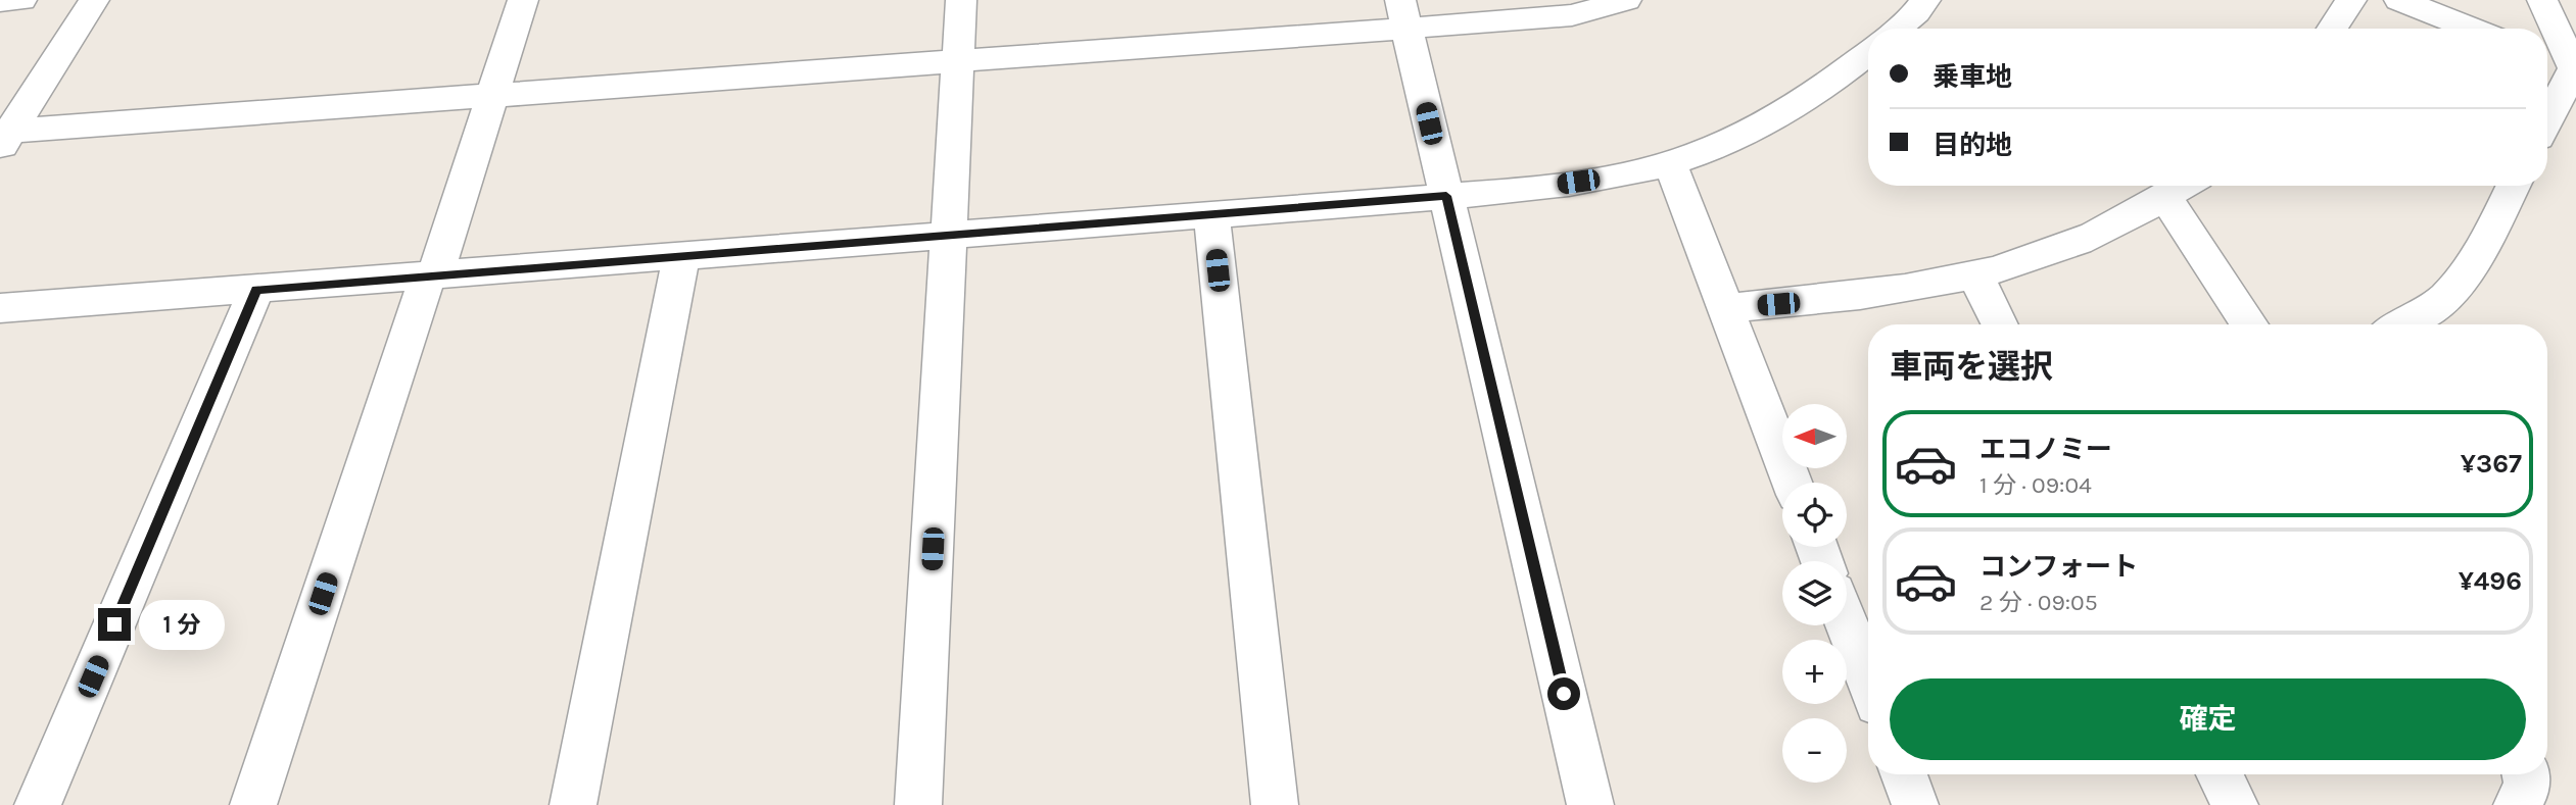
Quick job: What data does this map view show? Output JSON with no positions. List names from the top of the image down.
{
  "north": "left",
  "page": {
    "banner": ["乗車地", "目的地"],
    "heading": "車両を選択",
    "map_buttons": ["+", "−"],
    "list": [
      {
        "name": "エコノミー",
        "note": "1 分 · 09:04",
        "value": "¥367"
      },
      {
        "name": "コンフォート",
        "note": "2 分 · 09:05",
        "value": "¥496"
      }
    ],
    "bubble": "1 分",
    "buttons": "確定"
  }
}
